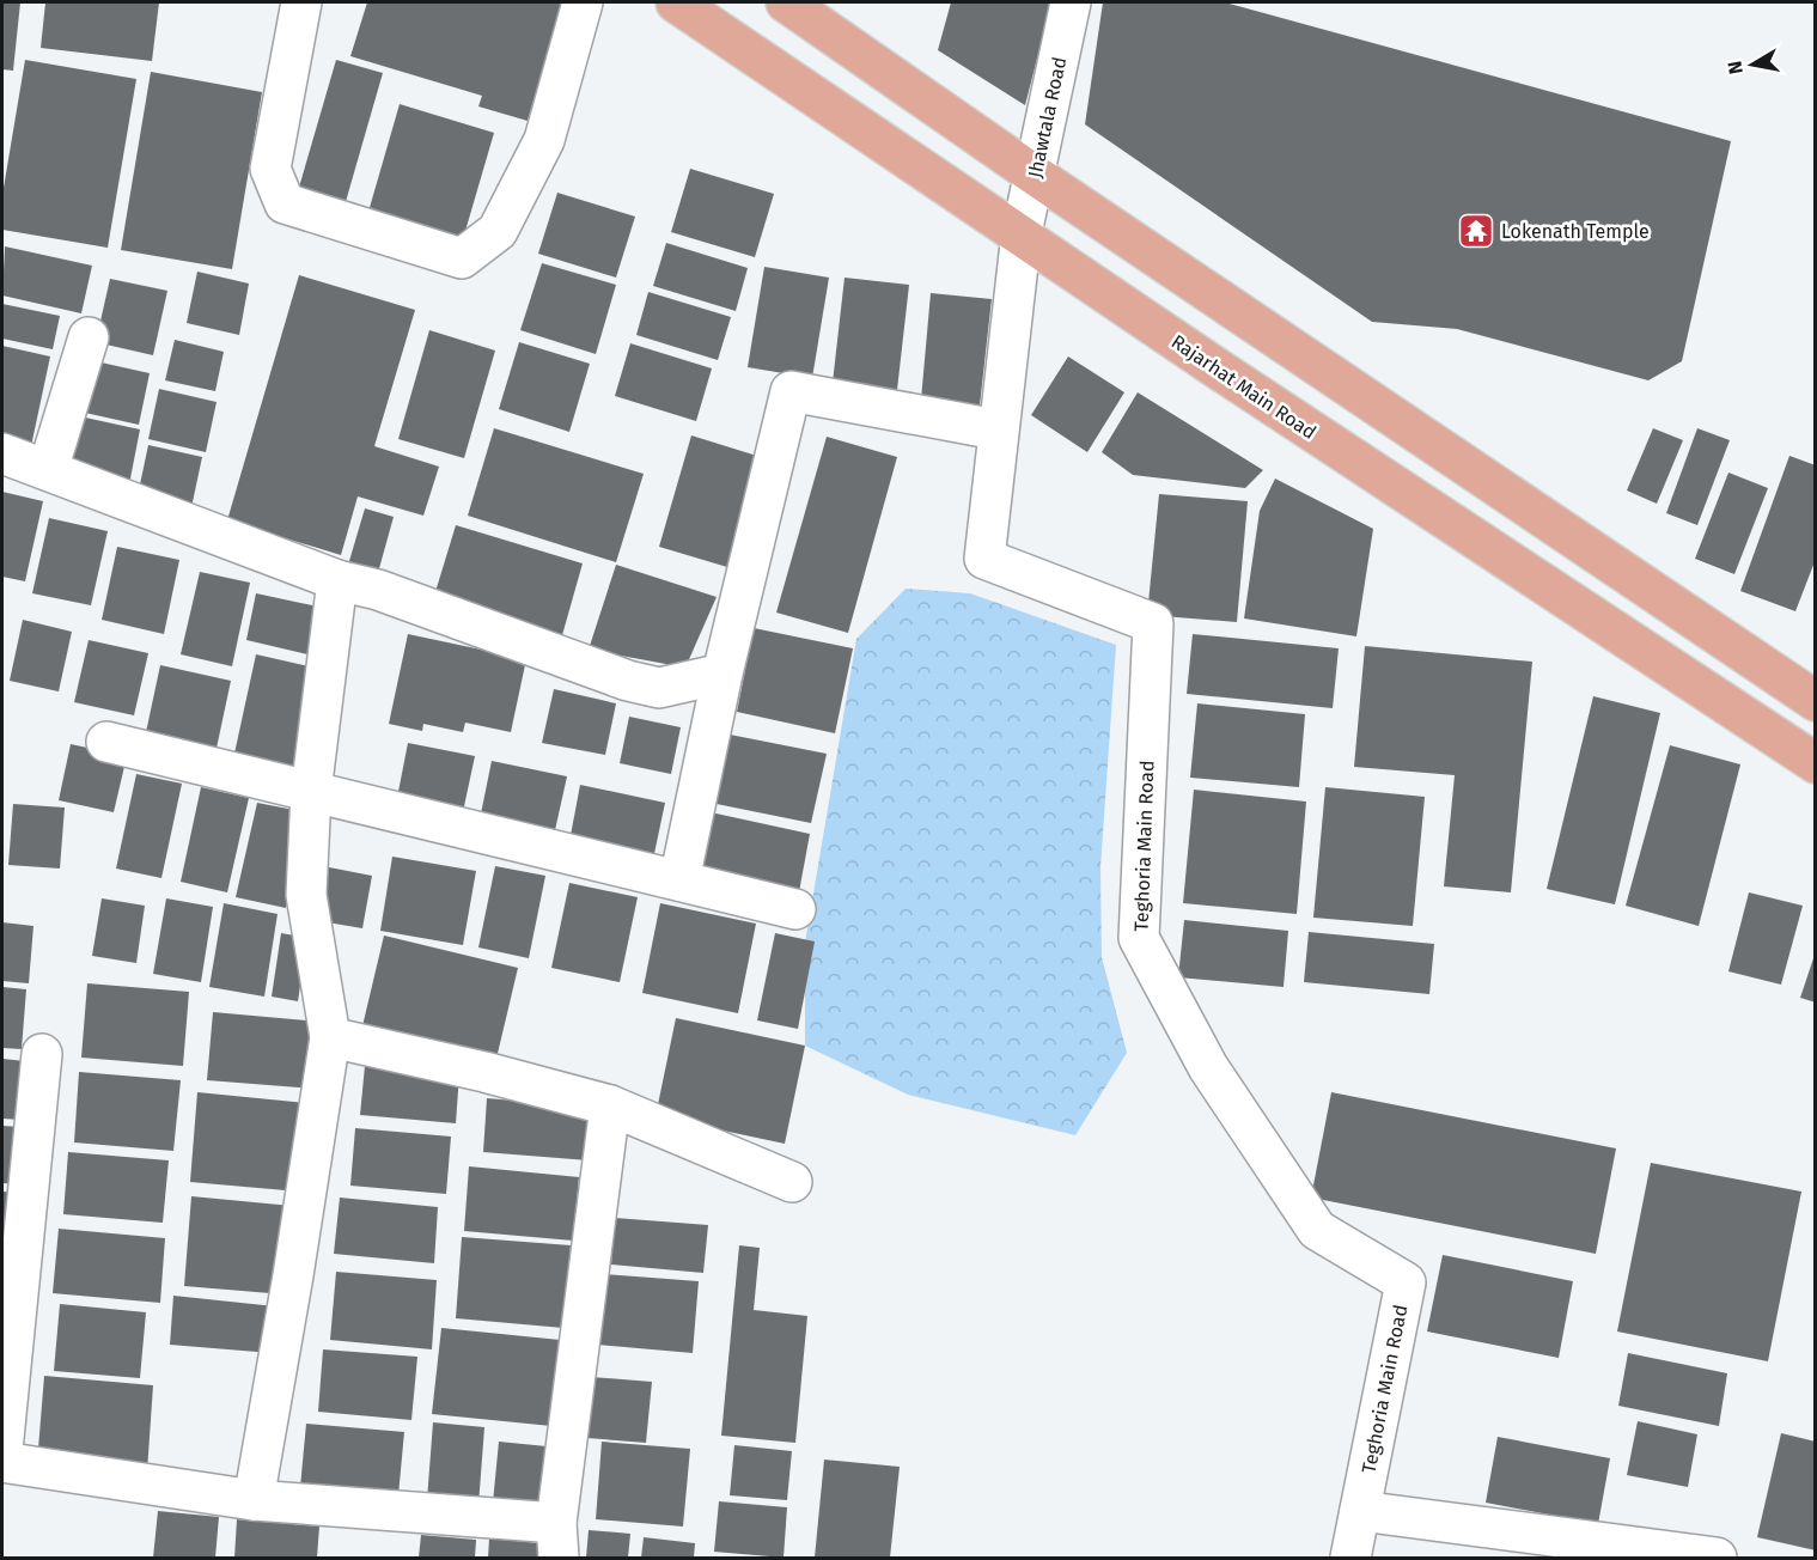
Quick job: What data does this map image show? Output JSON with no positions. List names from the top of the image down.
{
  "streets": {
    "main road": ["Rajarhat Main Road"],
    "street": ["Jhawtala Road", "Teghoria Main Road"]
  },
  "crossings": [
    ["Jhawtala Road", "Rajarhat Main Road"],
    ["Jhawtala Road", "Teghoria Main Road"],
    ["Rajarhat Main Road", "Teghoria Main Road"]
  ],
  "places": {
    "temple": ["Lokenath Temple"]
  },
  "north": "left"
}
